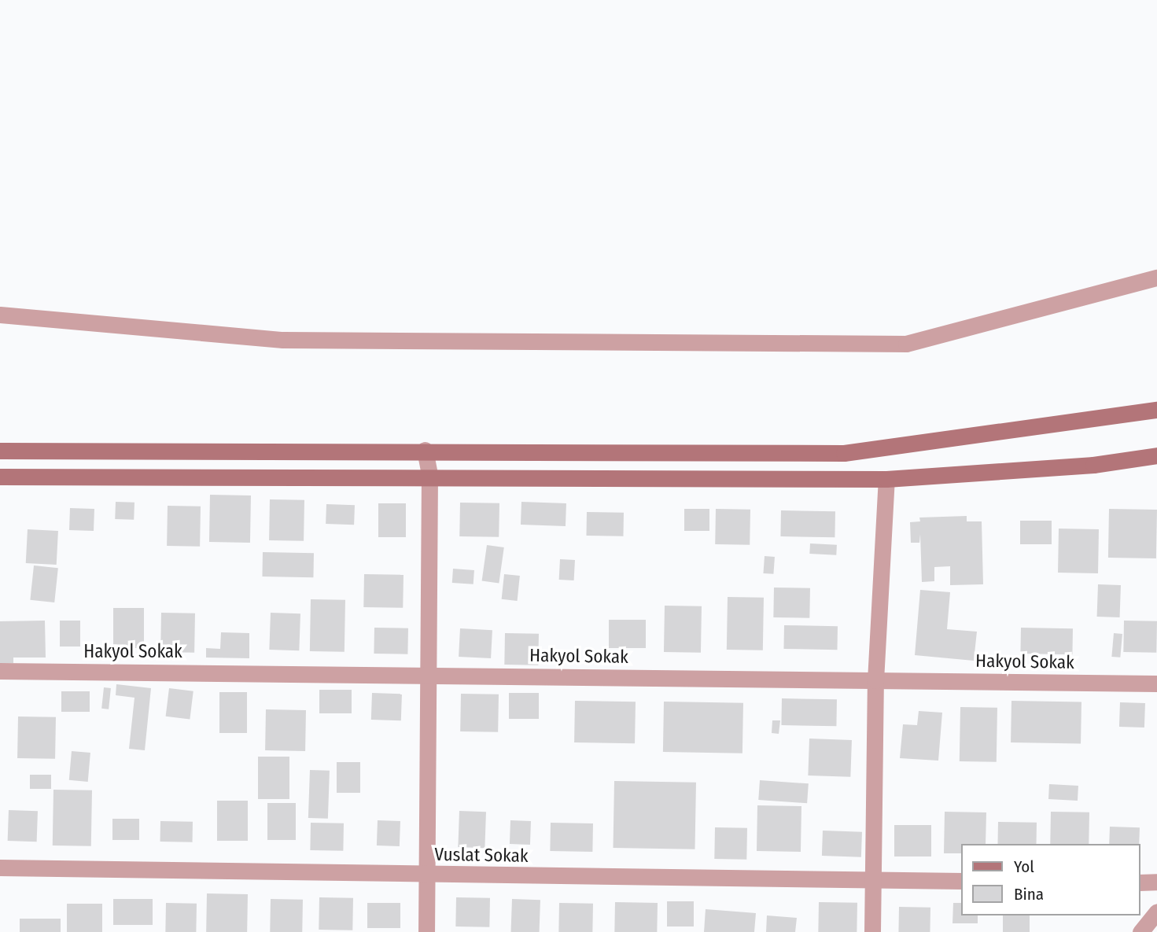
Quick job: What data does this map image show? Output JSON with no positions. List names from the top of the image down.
{
  "streets": {
    "street": ["Hakyol Sokak", "Vuslat Sokak"]
  },
  "legend": ["Yol", "Bina"]
}
